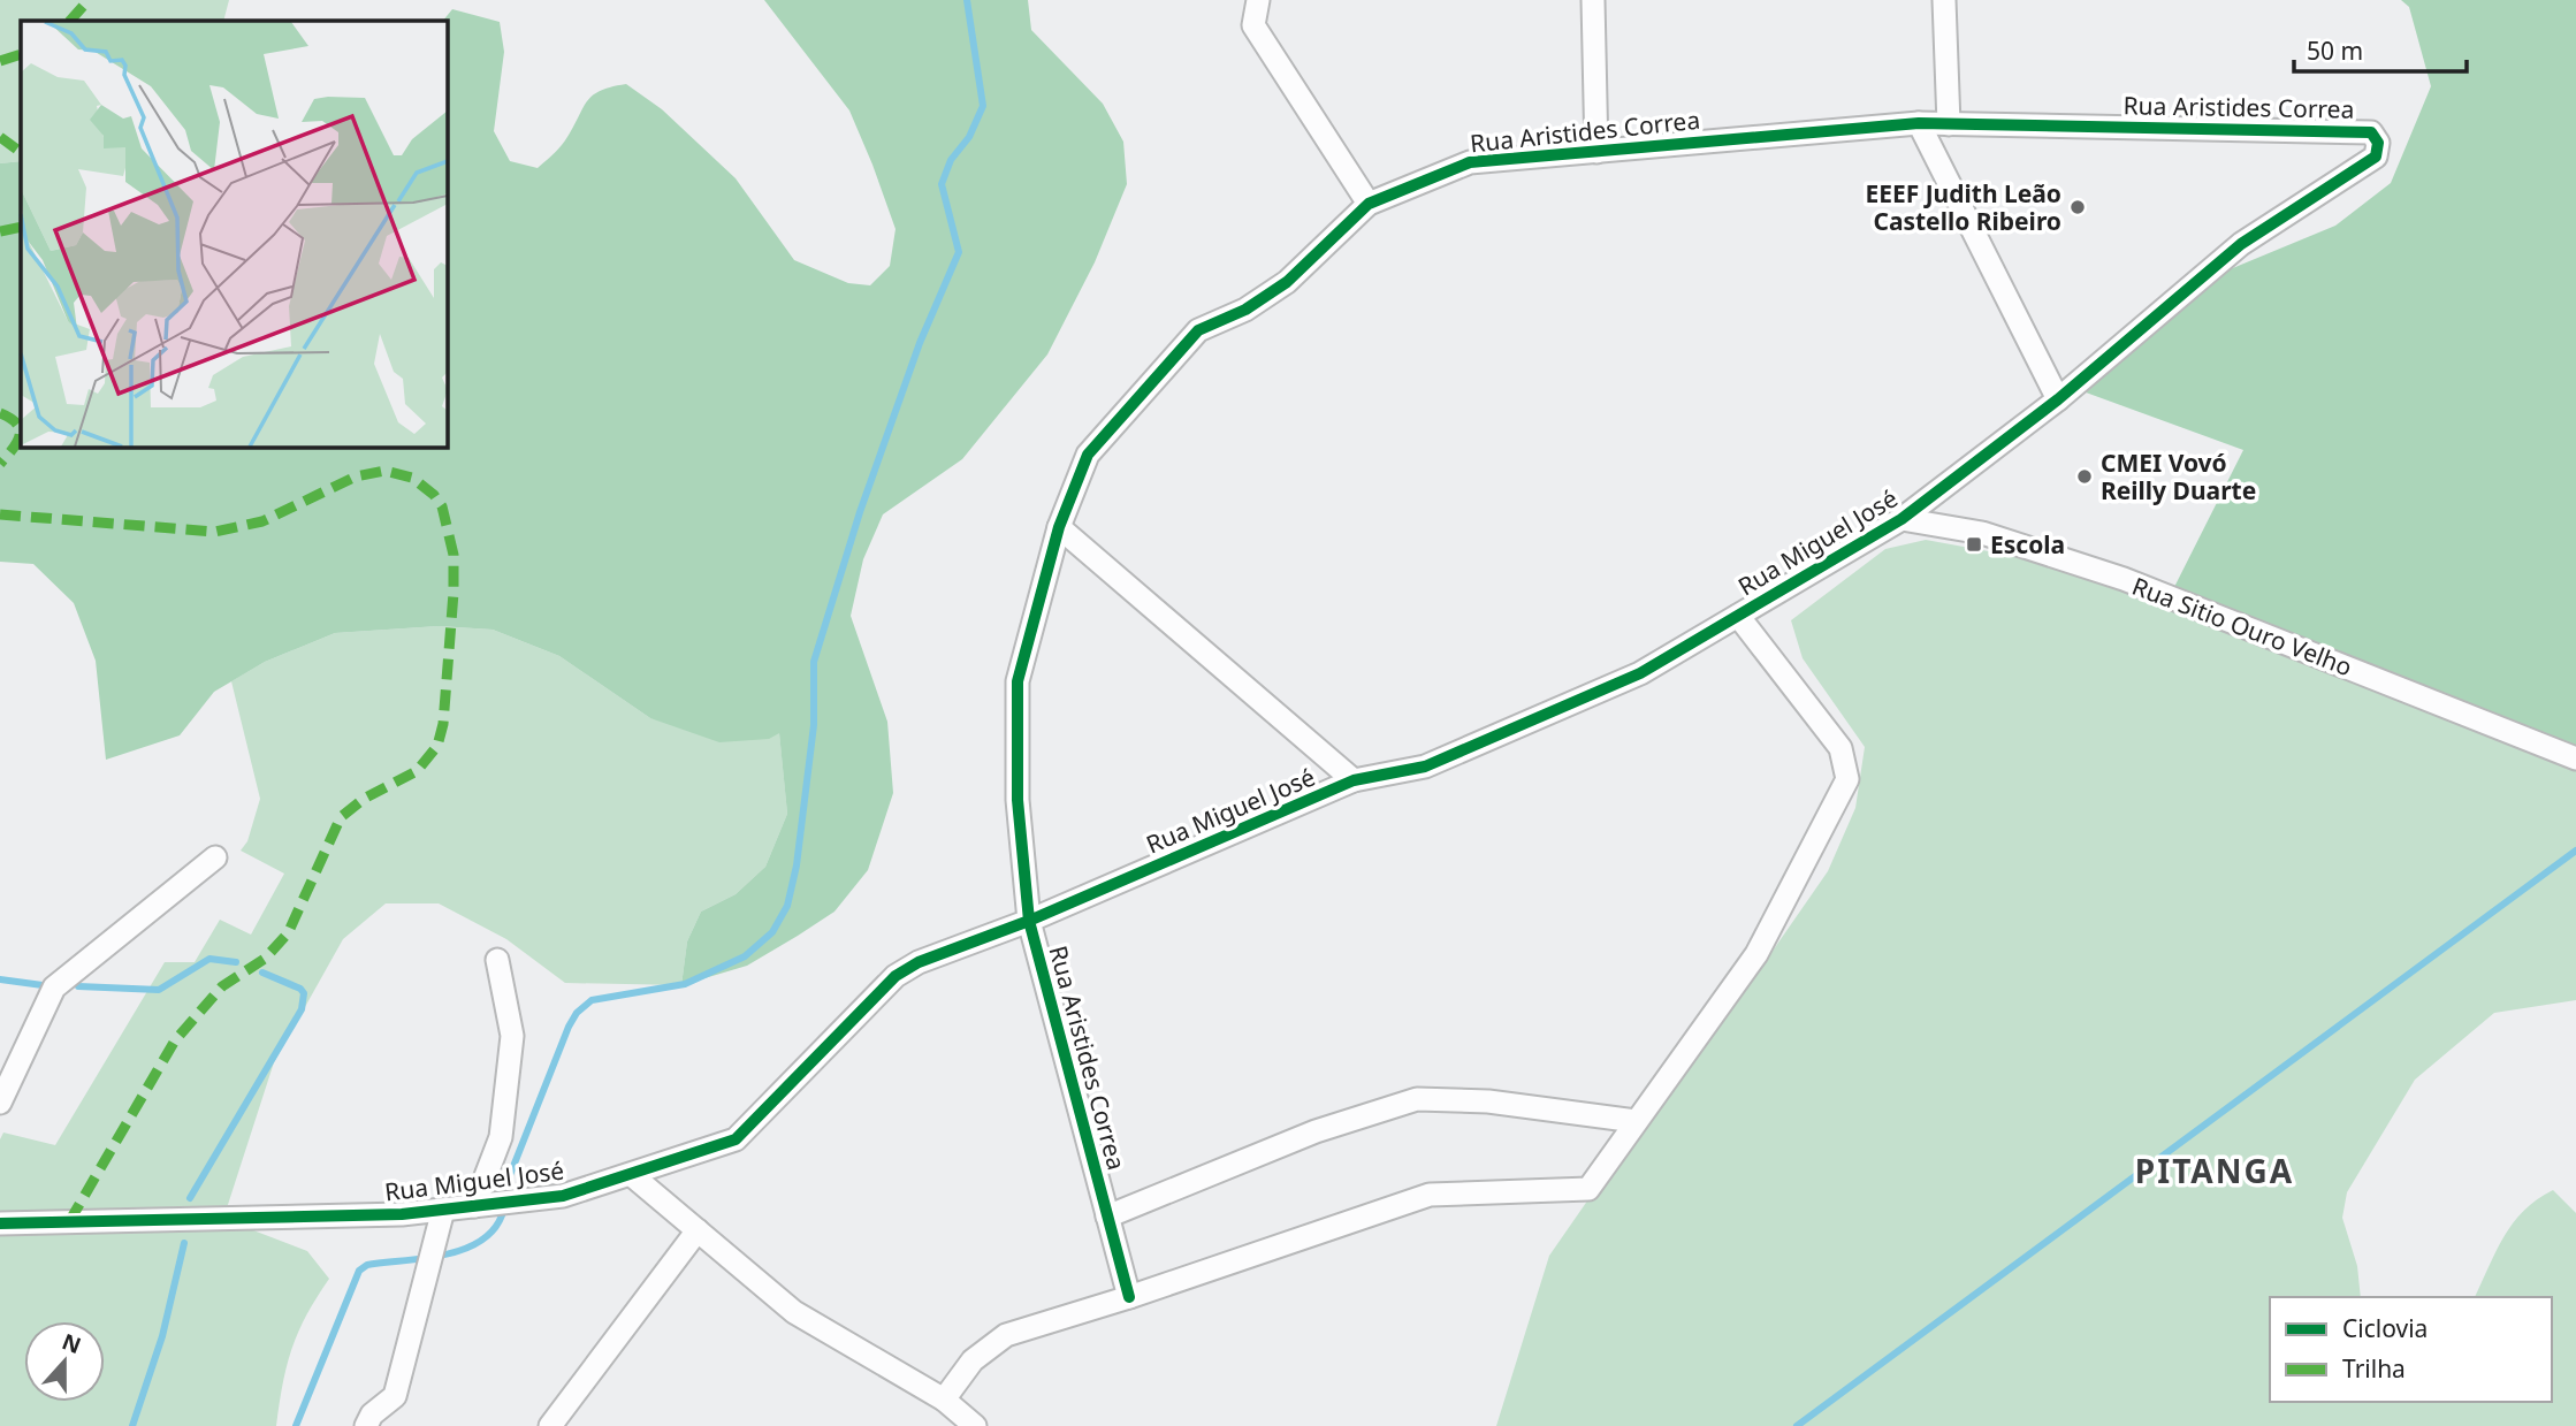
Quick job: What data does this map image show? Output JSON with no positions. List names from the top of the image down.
{
  "streets": {
    "street": ["Rua Aristides Correa", "Rua Miguel José", "Rua Sitio Ouro Velho"]
  },
  "crossings": [
    ["Rua Aristides Correa", "Rua Miguel José"],
    ["Rua Miguel José", "Rua Sitio Ouro Velho"]
  ],
  "districts": ["PITANGA"],
  "places": {
    "other": ["EEEF Judith Leão Castello Ribeiro", "CMEI Vovó Reilly Duarte"],
    "transit": ["Escola"]
  },
  "legend": ["Ciclovia", "Trilha"],
  "scale_bar": "50 m",
  "north": "top"
}
